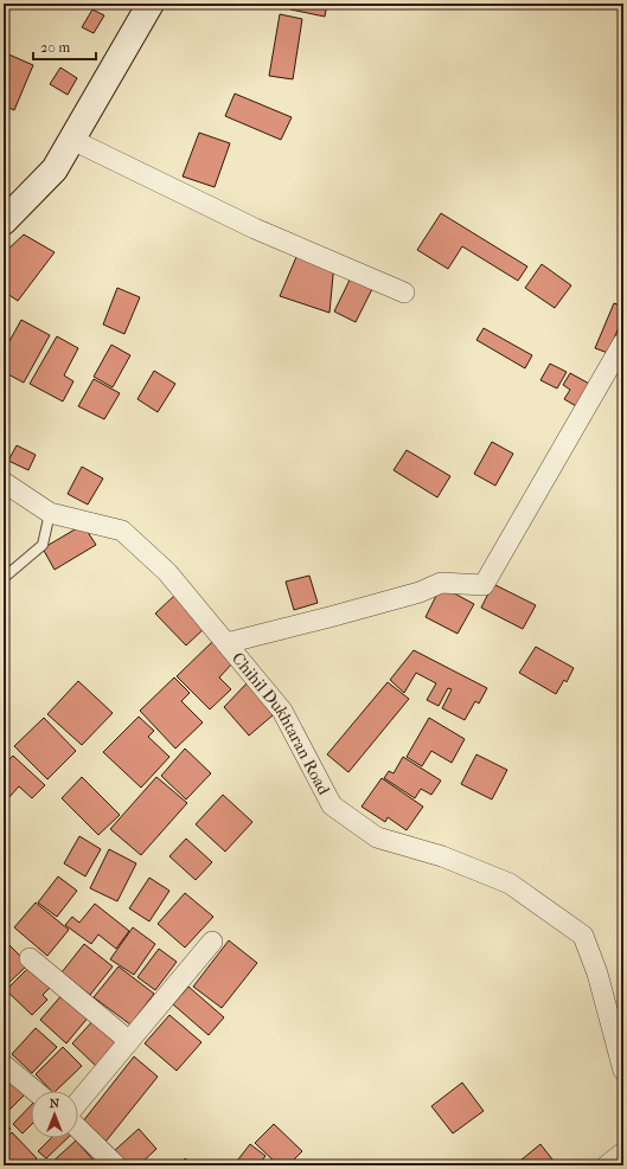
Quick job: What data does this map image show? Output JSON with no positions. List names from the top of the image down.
{
  "streets": {
    "street": ["Chihil Dukhtaran Road"]
  },
  "scale_bar": "20 m",
  "north": "top"
}
